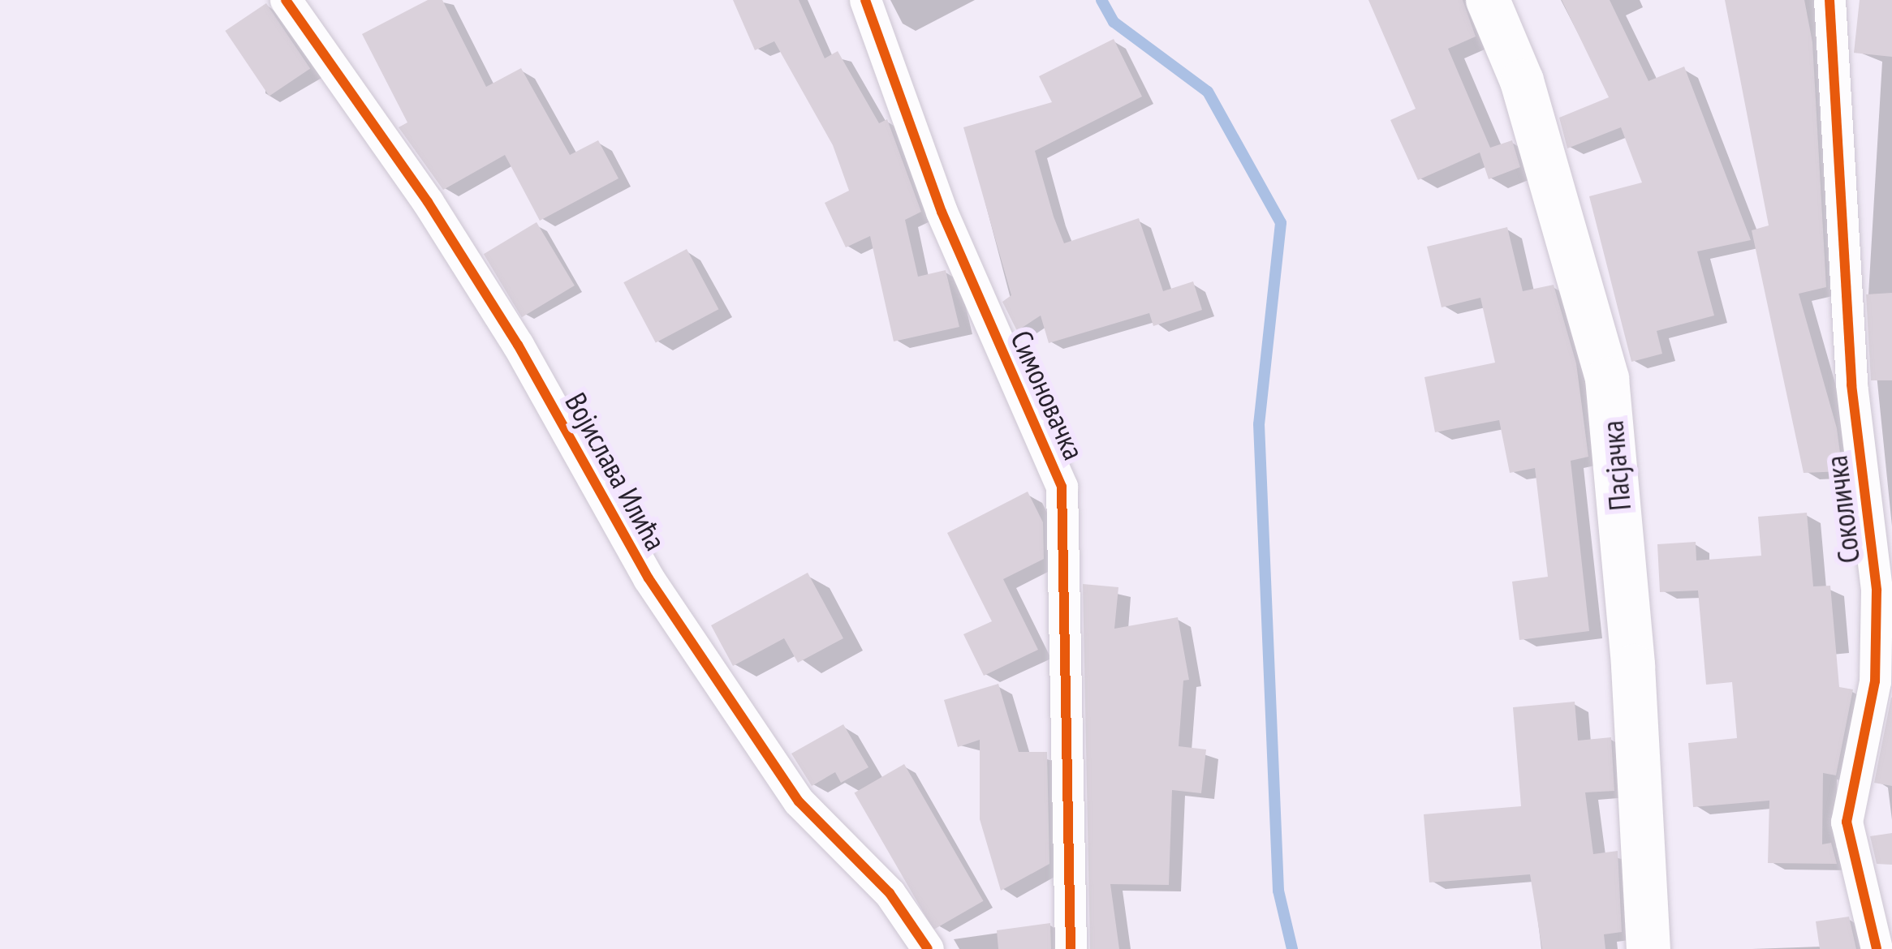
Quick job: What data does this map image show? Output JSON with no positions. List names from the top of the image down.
{
  "streets": {
    "main road": ["Пасјачка"],
    "street": ["Симоновачка", "Војислава Илића", "Соколичка"]
  }
}
